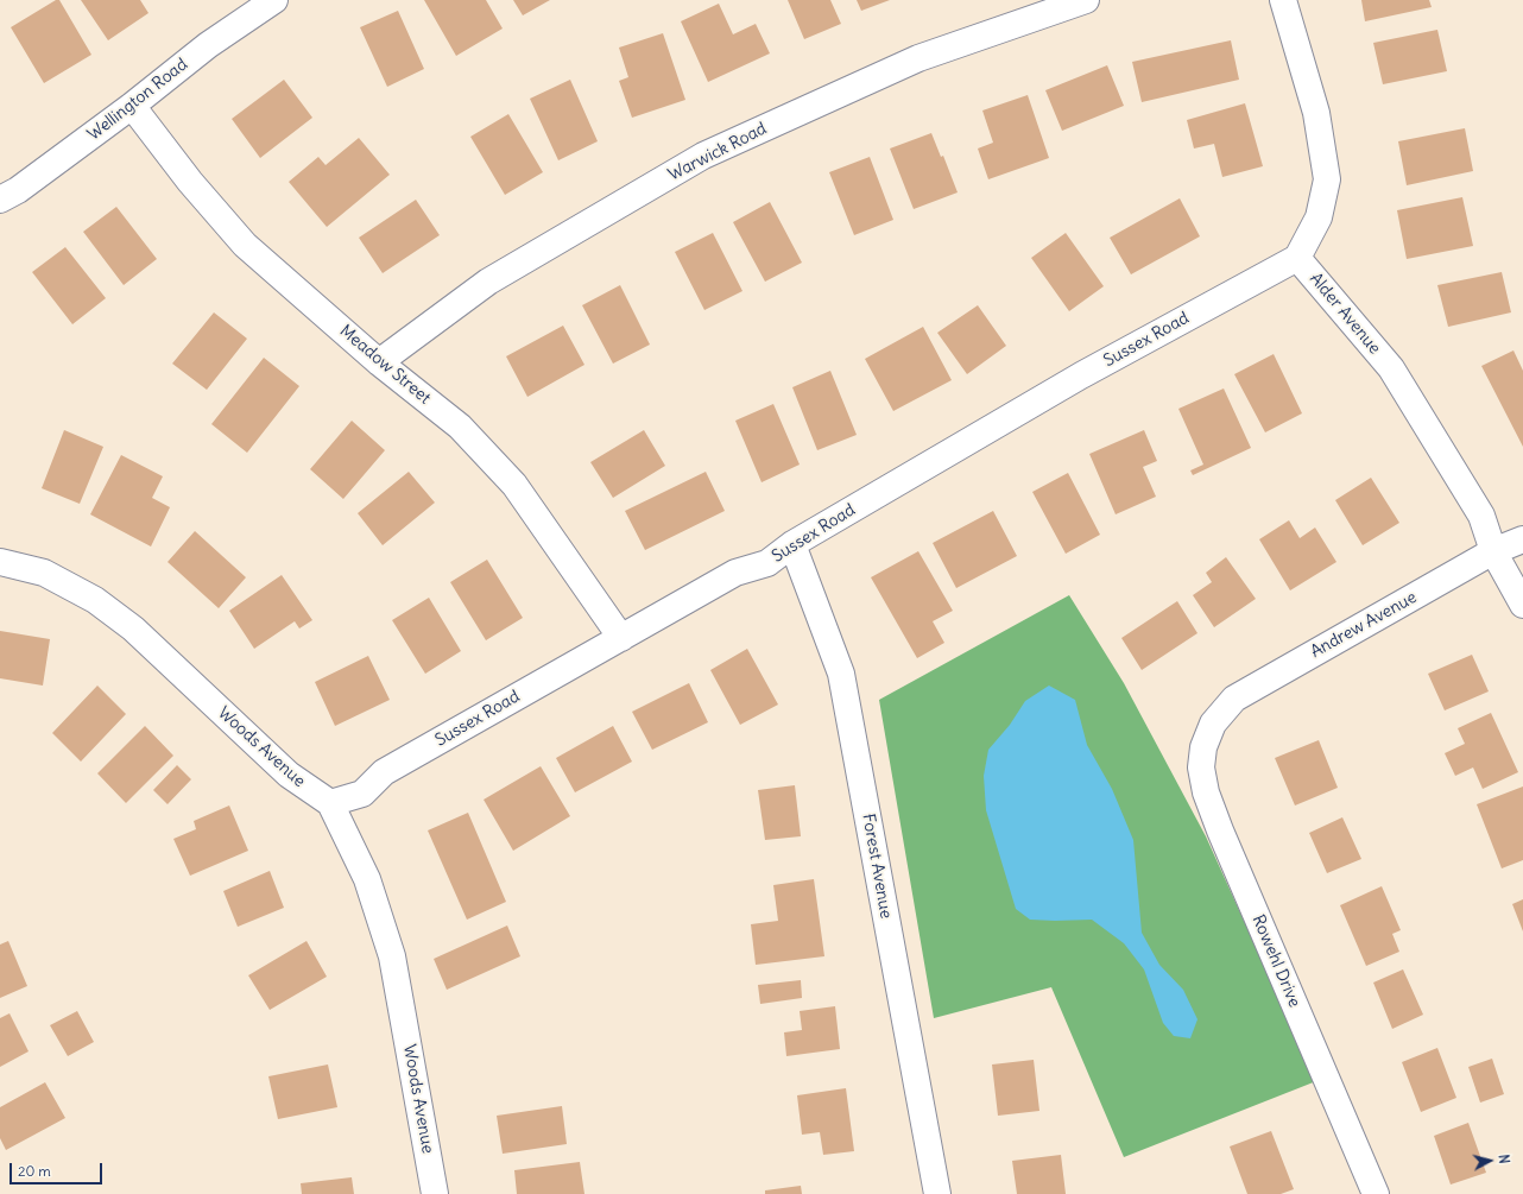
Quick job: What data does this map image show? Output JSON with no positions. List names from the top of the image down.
{
  "streets": {
    "street": [
      "Wellington Road",
      "Warwick Road",
      "Alder Avenue",
      "Sussex Road",
      "Meadow Street",
      "Andrew Avenue",
      "Woods Avenue",
      "Forest Avenue",
      "Rowehl Drive"
    ]
  },
  "crossings": [
    ["Wellington Road", "Meadow Street"],
    ["Warwick Road", "Meadow Street"],
    ["Alder Avenue", "Sussex Road"],
    ["Alder Avenue", "Andrew Avenue"],
    ["Sussex Road", "Meadow Street"],
    ["Sussex Road", "Woods Avenue"],
    ["Sussex Road", "Forest Avenue"],
    ["Andrew Avenue", "Rowehl Drive"]
  ],
  "scale_bar": "20 m",
  "north": "right"
}
